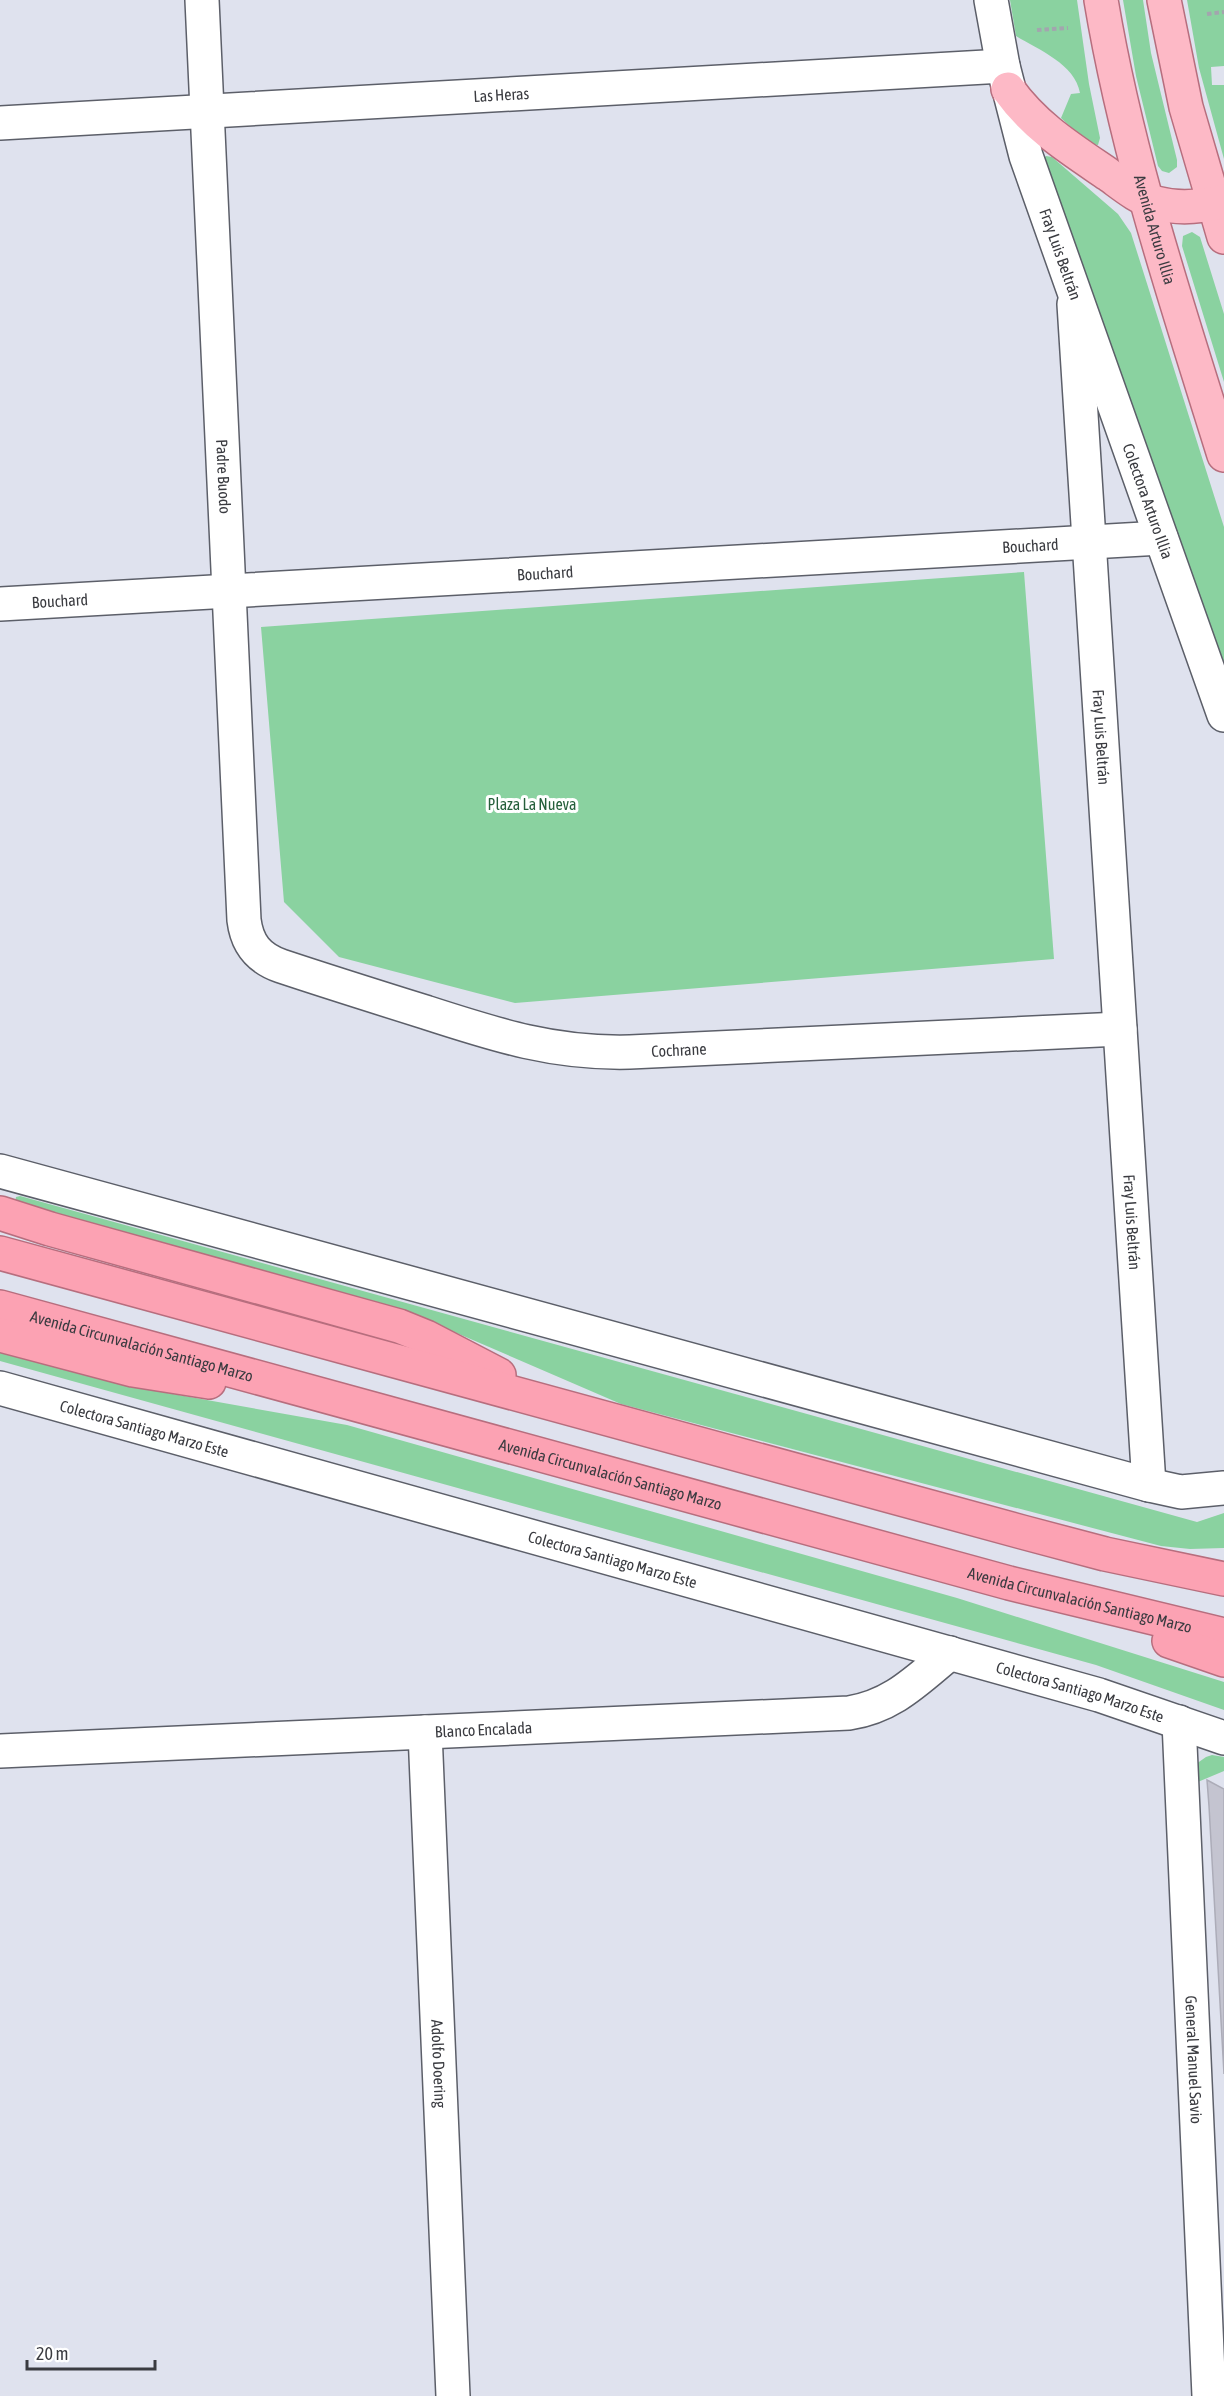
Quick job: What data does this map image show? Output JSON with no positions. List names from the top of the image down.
{
  "streets": {
    "highway": ["Avenida Circunvalación Santiago Marzo"],
    "main road": ["Avenida Arturo Illia"],
    "street": [
      "Las Heras",
      "Fray Luis Beltrán",
      "Padre Buodo",
      "Colectora Arturo Illia",
      "Bouchard",
      "Cochrane",
      "Colectora Santiago Marzo Este",
      "Blanco Encalada",
      "General Manuel Savio",
      "Adolfo Doering"
    ]
  },
  "crossings": [
    ["Las Heras", "Fray Luis Beltrán"],
    ["Las Heras", "Padre Buodo"],
    ["Fray Luis Beltrán", "Colectora Arturo Illia"],
    ["Fray Luis Beltrán", "Bouchard"],
    ["Fray Luis Beltrán", "Cochrane"],
    ["Padre Buodo", "Bouchard"],
    ["Padre Buodo", "Cochrane"],
    ["Colectora Arturo Illia", "Bouchard"],
    ["Colectora Santiago Marzo Este", "Blanco Encalada"],
    ["Colectora Santiago Marzo Este", "General Manuel Savio"],
    ["Blanco Encalada", "Adolfo Doering"]
  ],
  "parks": ["Plaza La Nueva"],
  "scale_bar": "20 m"
}
